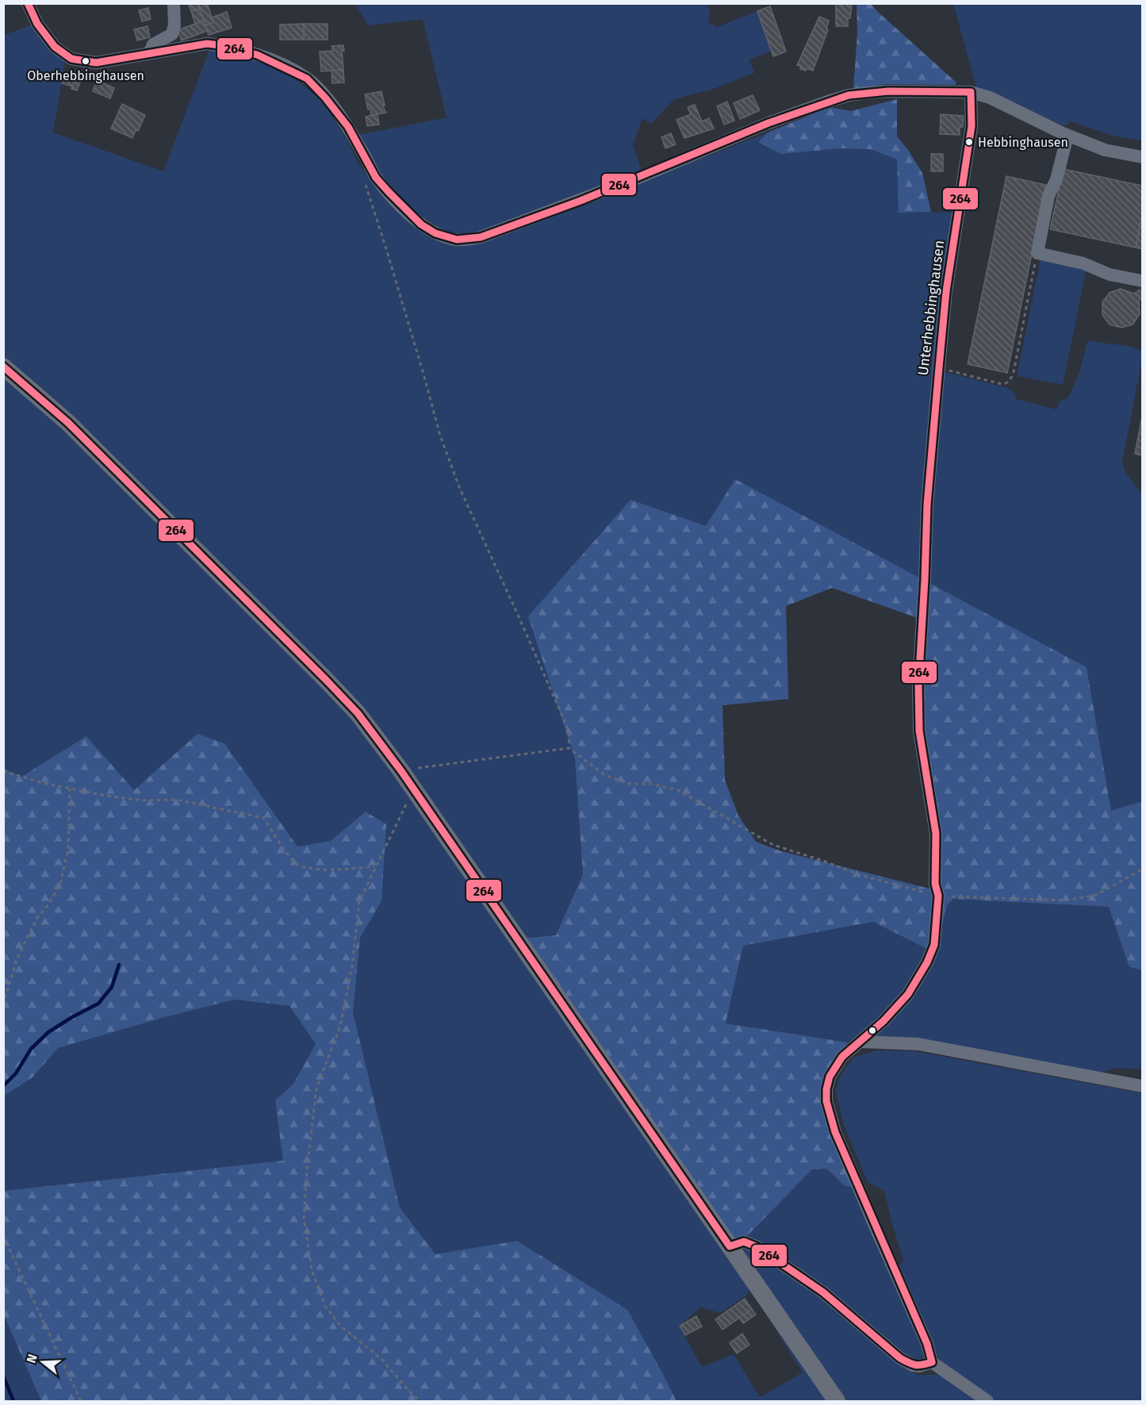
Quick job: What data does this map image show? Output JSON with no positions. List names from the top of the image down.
{
  "streets": {
    "street": ["Unterhebbinghausen"]
  },
  "places": ["Oberhebbinghausen", "Hebbinghausen"],
  "lines": ["transit line 264"],
  "north": "left"
}
